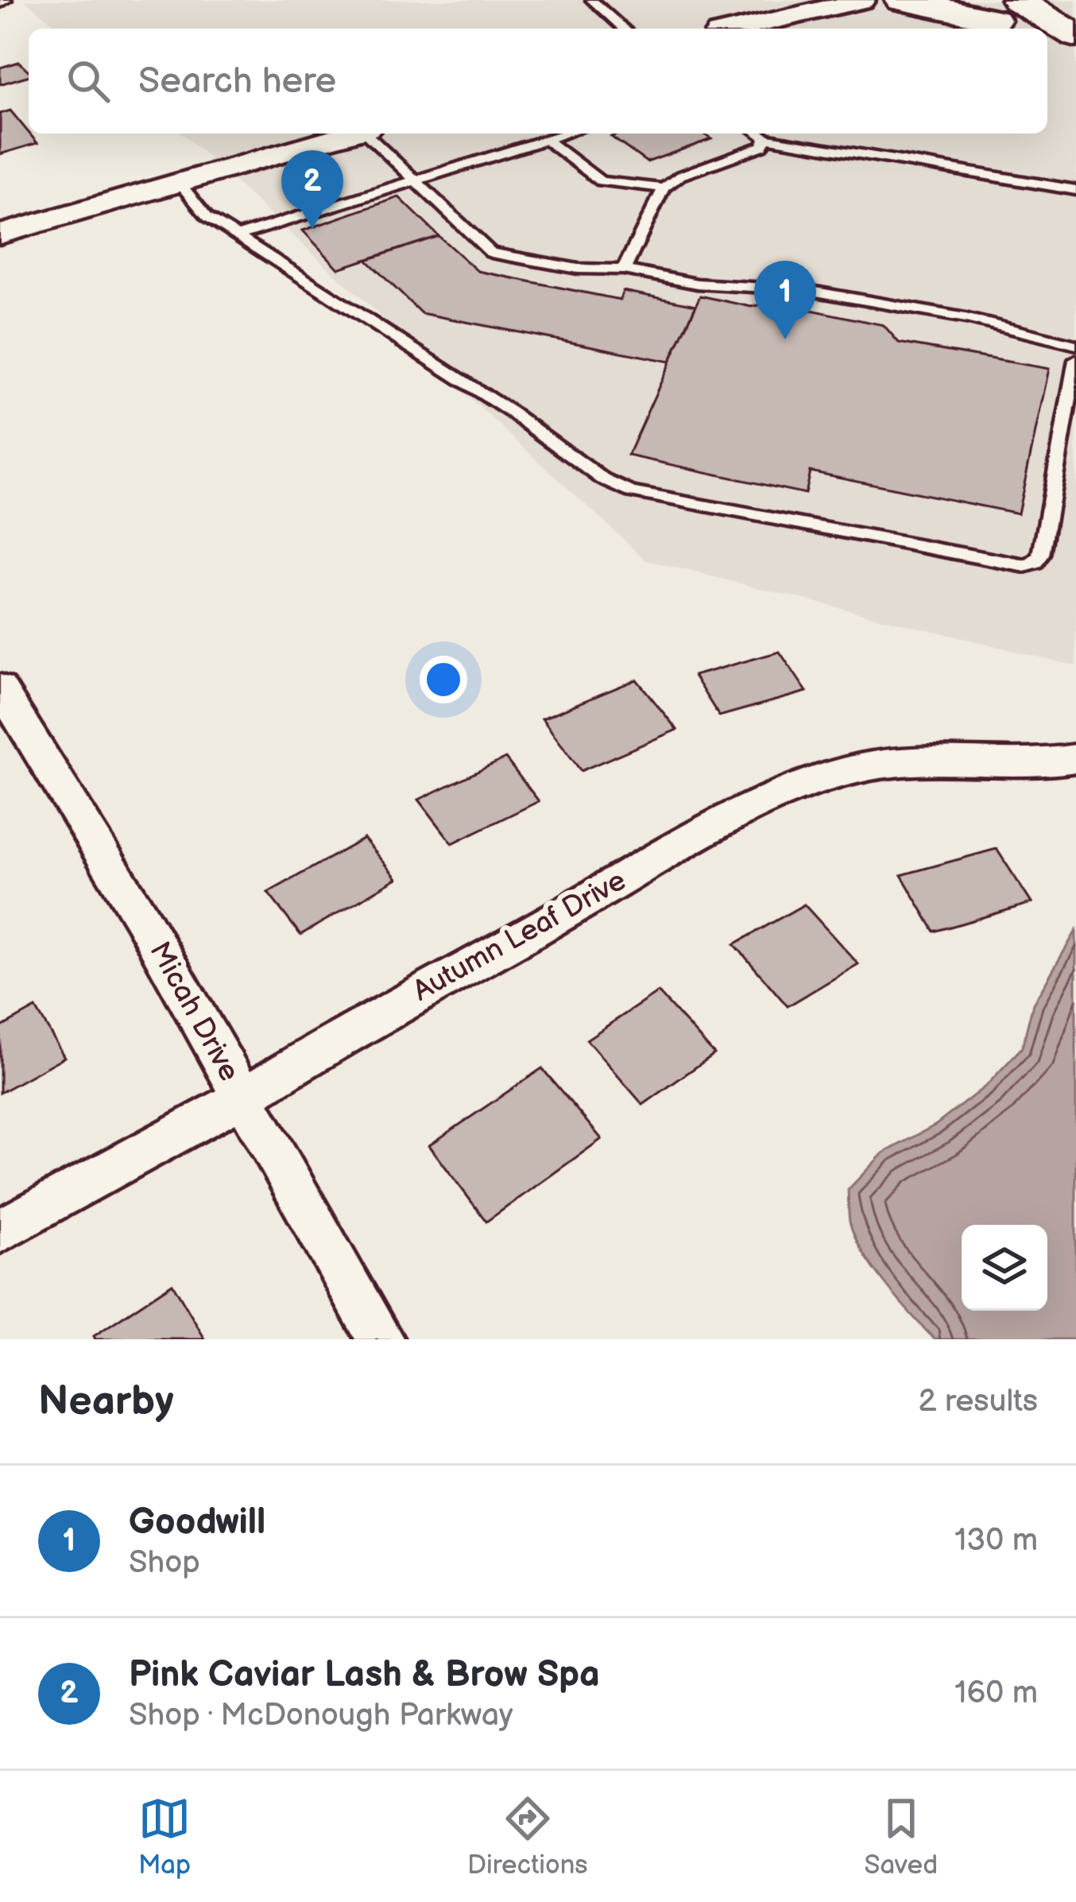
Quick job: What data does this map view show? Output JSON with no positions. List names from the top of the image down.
{
  "streets": {
    "street": ["Autumn Leaf Drive", "Micah Drive"]
  },
  "crossings": [
    ["Autumn Leaf Drive", "Micah Drive"]
  ],
  "page": {
    "search": "Search here",
    "pins": ["2", "1"],
    "heading": ["Nearby", "2 results"],
    "list": [
      {
        "mark": "1",
        "name": "Goodwill",
        "note": "Shop",
        "value": "130 m"
      },
      {
        "mark": "2",
        "name": "Pink Caviar Lash & Brow Spa",
        "note": "Shop · McDonough Parkway",
        "value": "160 m"
      }
    ],
    "nav": ["Map", "Directions", "Saved"]
  }
}
